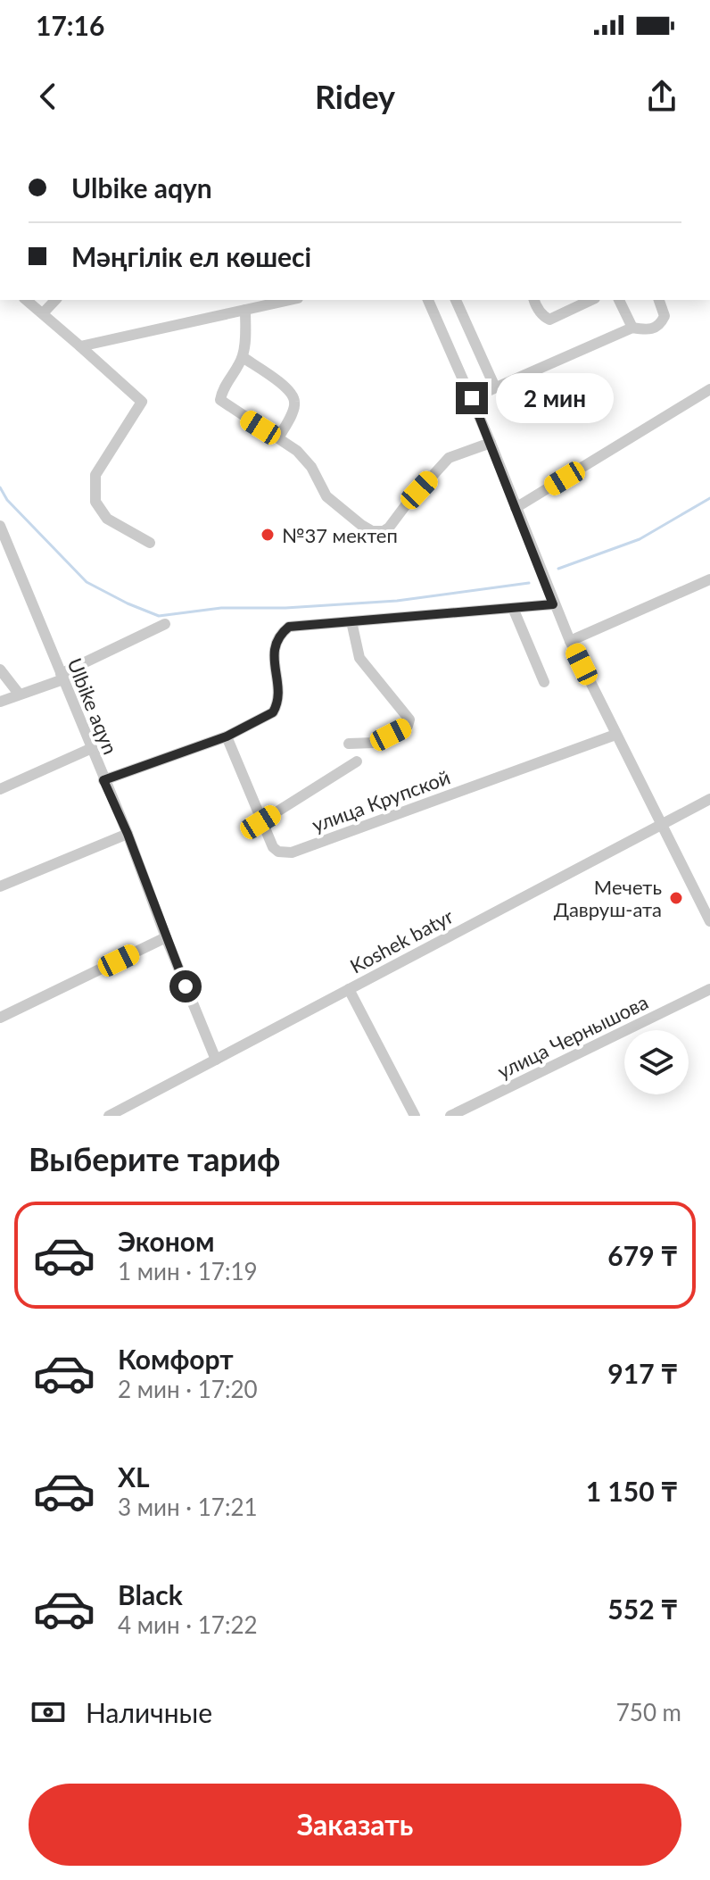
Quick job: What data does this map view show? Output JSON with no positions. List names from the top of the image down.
{
  "streets": {
    "street": [
      "Ulbike aqyn",
      "улица Крупской",
      "Koshek batyr",
      "улица Чернышова"
    ]
  },
  "crossings": [
    ["Ulbike aqyn", "Koshek batyr"]
  ],
  "places": ["№37 мектеп", "Мечеть Давруш-ата"],
  "page": {
    "status": "17:16",
    "header": "Ridey",
    "banner": ["Ulbike aqyn", "Мәңгілік ел көшесі"],
    "bubble": "2 мин",
    "heading": "Выберите тариф",
    "list": [
      {
        "name": "Эконом",
        "note": "1 мин · 17:19",
        "value": "679 ₸"
      },
      {
        "name": "Комфорт",
        "note": "2 мин · 17:20",
        "value": "917 ₸"
      },
      {
        "name": "XL",
        "note": "3 мин · 17:21",
        "value": "1 150 ₸"
      },
      {
        "name": "Black",
        "note": "4 мин · 17:22",
        "value": "552 ₸"
      }
    ],
    "pay": ["Наличные", "750 m"],
    "buttons": "Заказать"
  }
}
